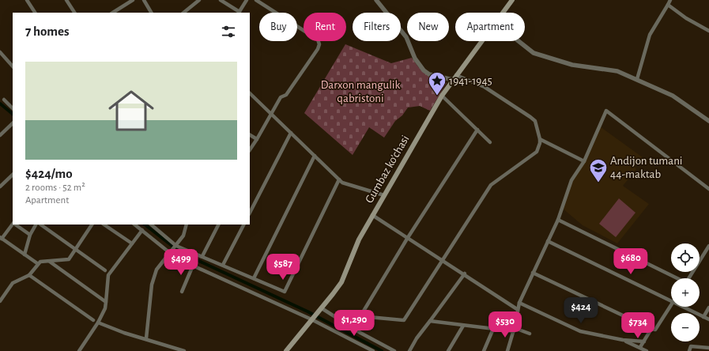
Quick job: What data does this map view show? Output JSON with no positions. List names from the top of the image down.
{
  "streets": {
    "main road": ["Gumbaz ko'chasi"]
  },
  "parks": ["Darxon mangulik qabristoni"],
  "places": {
    "place": ["1941-1945"],
    "school or university": ["Andijon tumani 44-maktab"]
  },
  "page": {
    "chip": [
      "Buy",
      "Rent",
      "Filters",
      "New",
      "Apartment"
    ],
    "heading": "7 homes",
    "list": [
      {
        "name": "$424/mo",
        "note": "2 rooms · 52 m² · Apartment"
      }
    ],
    "map_buttons": ["+", "−"],
    "price": [
      "$680",
      "$499",
      "$587",
      "$424",
      "$1,290",
      "$530",
      "$734"
    ]
  }
}
